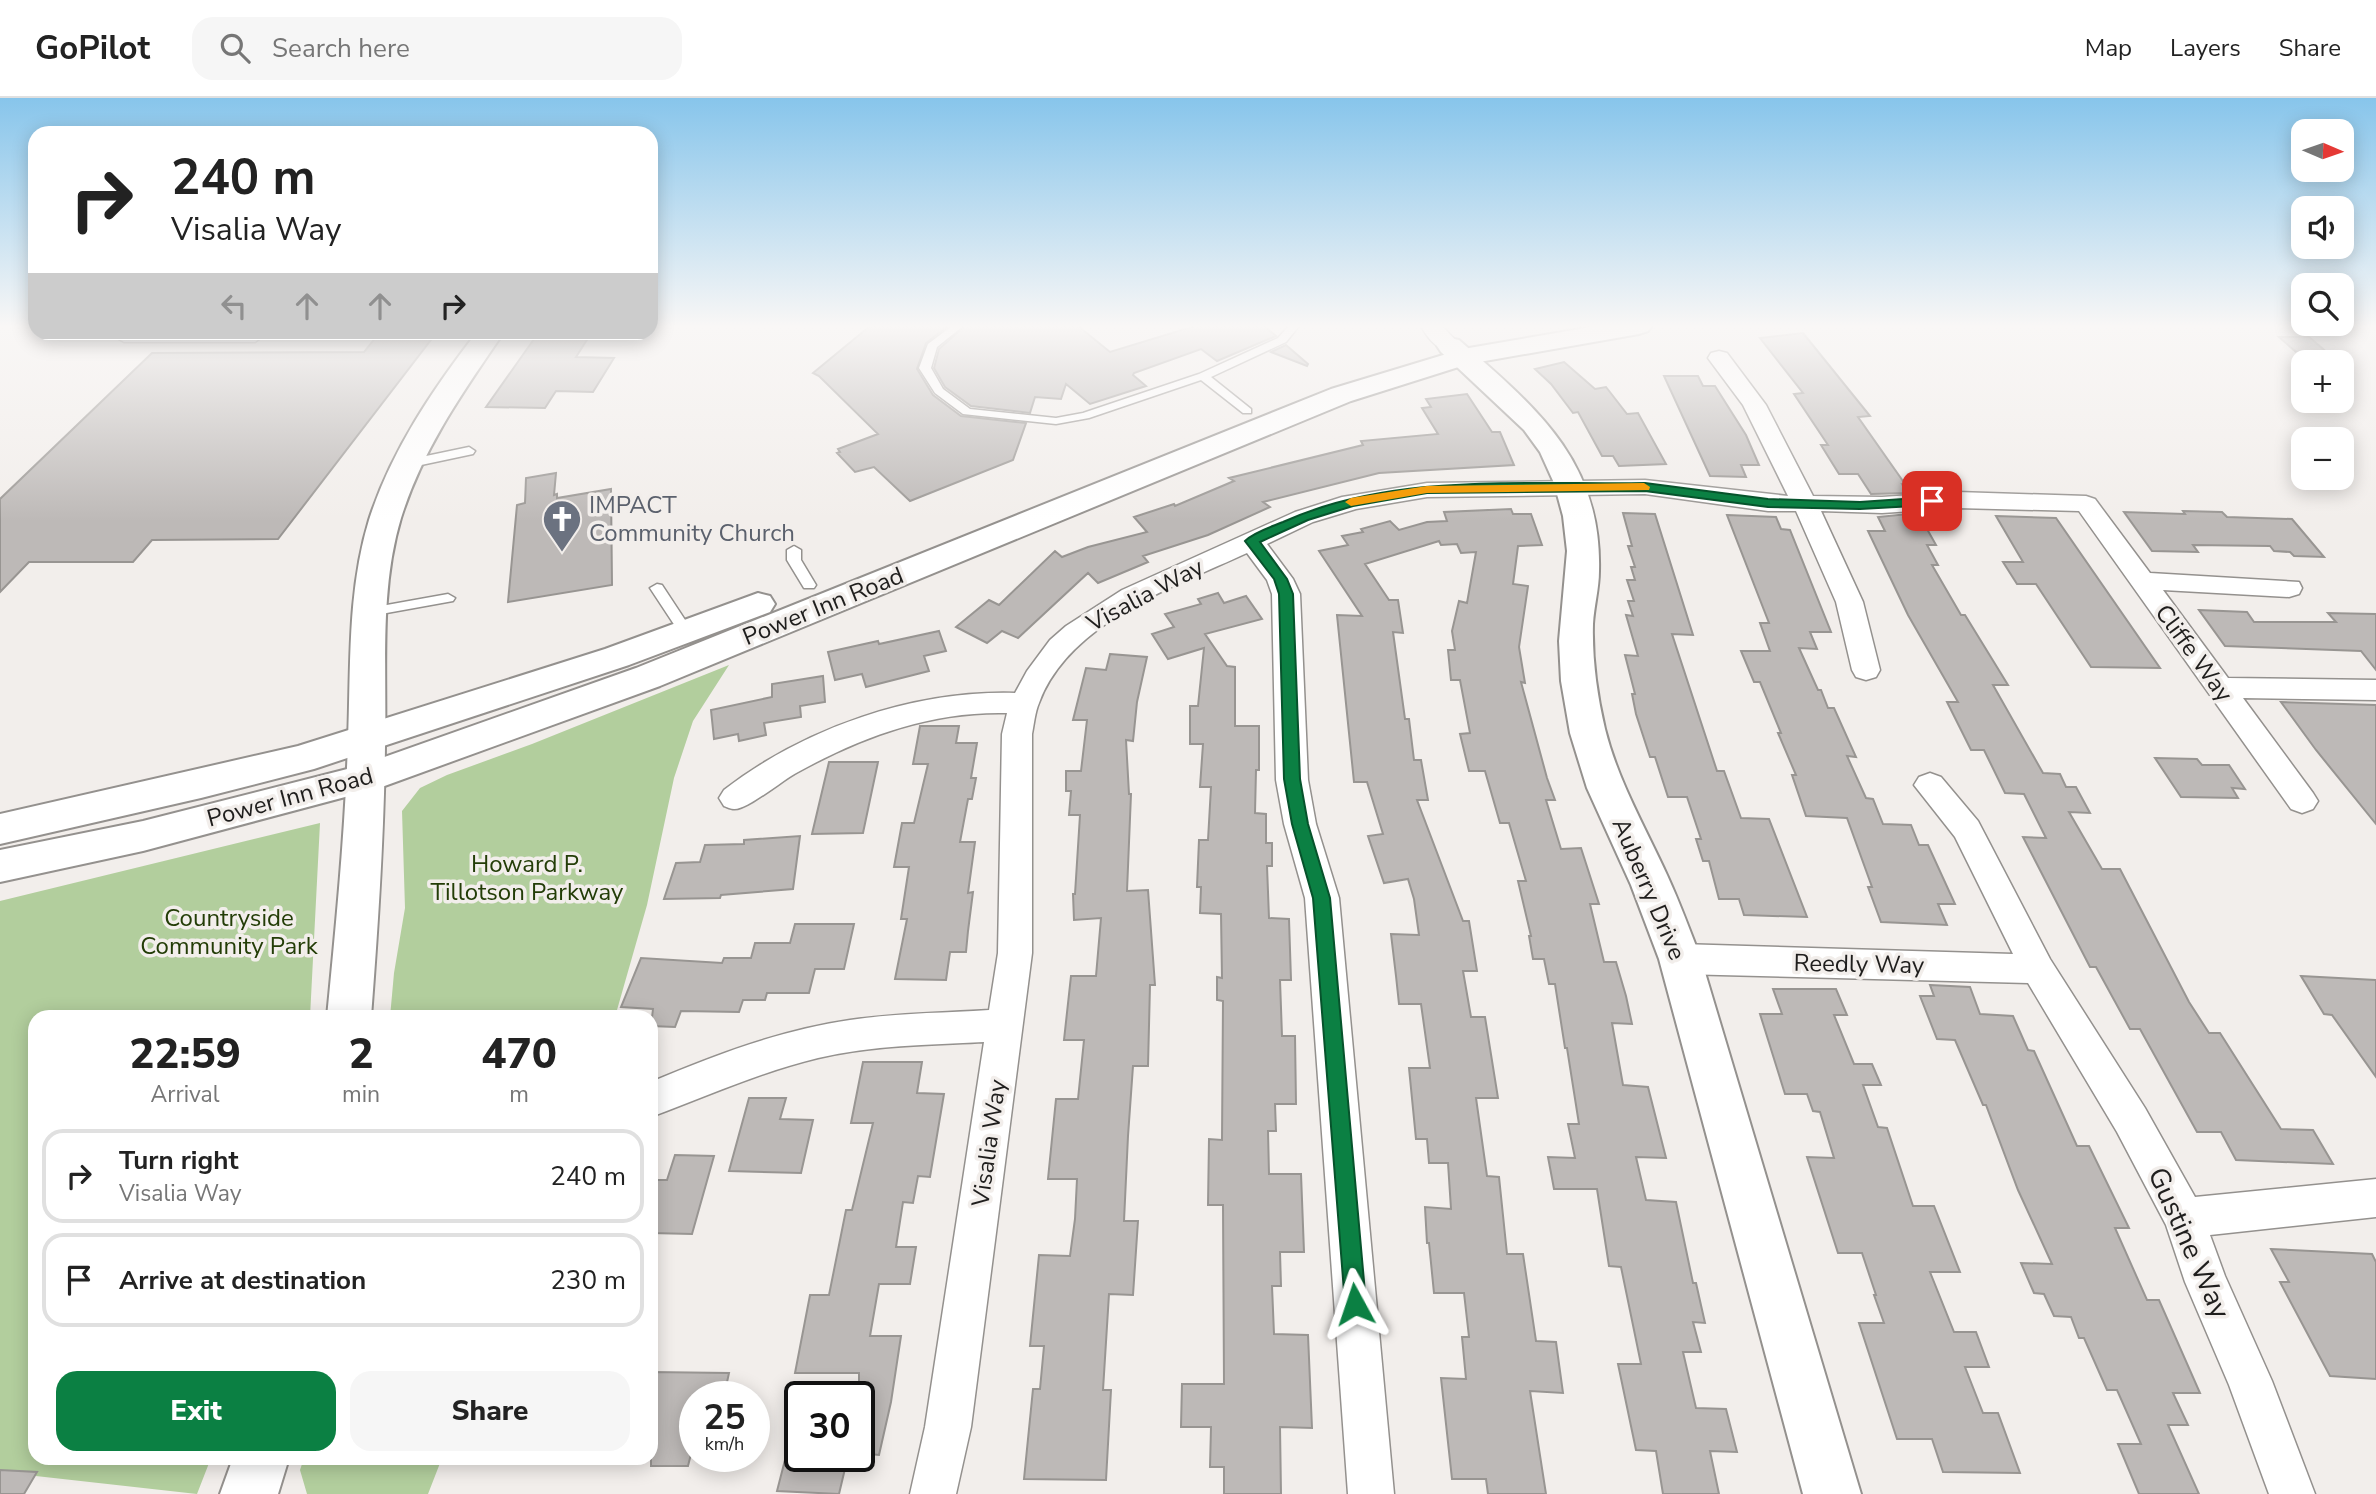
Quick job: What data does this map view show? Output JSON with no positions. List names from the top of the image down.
{
  "streets": {
    "main road": ["Power Inn Road", "Auberry Drive"],
    "street": [
      "Visalia Way",
      "Cliffe Way",
      "Reedly Way",
      "Gustine Way"
    ]
  },
  "crossings": [
    ["Visalia Way", "Cliffe Way"],
    ["Visalia Way", "Auberry Drive"],
    ["Auberry Drive", "Reedly Way"],
    ["Reedly Way", "Gustine Way"]
  ],
  "parks": ["Howard P. Tillotson Parkway", "Countryside Community Park"],
  "places": {
    "church": ["IMPACT Community Church"]
  },
  "north": "right",
  "page": {
    "header": "GoPilot",
    "search": "Search here",
    "nav": ["Map", "Layers", "Share"],
    "map_buttons": ["+", "−"],
    "turn": ["240 m", "Visalia Way"],
    "eta": [
      "22:59",
      "Arrival",
      "2",
      "min",
      "470",
      "m"
    ],
    "list": [
      {
        "name": "Turn right",
        "note": "Visalia Way",
        "value": "240 m"
      },
      {
        "name": "Arrive at destination",
        "value": "230 m"
      }
    ],
    "buttons": ["Exit", "Share"],
    "speed": "25 km/h",
    "limit": "30"
  }
}
